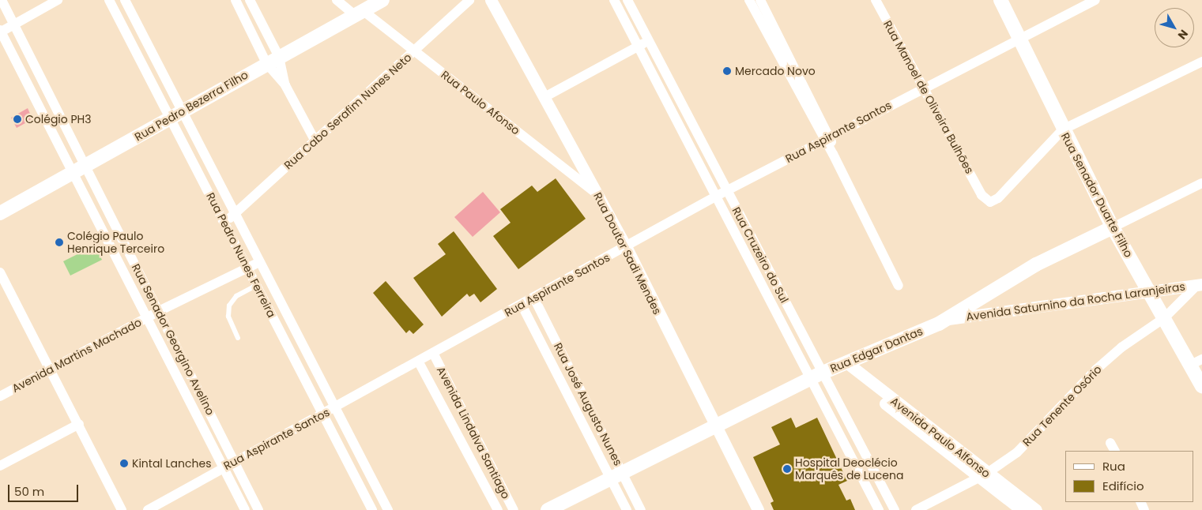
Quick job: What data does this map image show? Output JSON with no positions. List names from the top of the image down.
{
  "streets": {
    "main road": ["Rua Pedro Bezerra Filho", "Rua Senador Duarte Filho", "Rua Edgar Dantas"],
    "street": [
      "Rua Manoel de Oliveira Bulhões",
      "Rua Paulo Afonso",
      "Rua Cabo Serafim Nunes Neto",
      "Rua Aspirante Santos",
      "Rua Doutor Sadi Mendes",
      "Rua Pedro Nunes Ferreira",
      "Rua Cruzeiro do Sul",
      "Avenida Saturnino da Rocha Laranjeiras",
      "Rua Senador Georgino Avelino",
      "Avenida Martins Machado",
      "Rua José Augusto Nunes",
      "Rua Tenente Osório",
      "Avenida Lindalva Santiago",
      "Avenida Paulo Alfonso"
    ]
  },
  "crossings": [
    ["Rua Manoel de Oliveira Bulhões", "Rua Aspirante Santos"],
    ["Rua Manoel de Oliveira Bulhões", "Rua Senador Duarte Filho"],
    ["Rua Paulo Afonso", "Rua Pedro Bezerra Filho"],
    ["Rua Paulo Afonso", "Rua Cabo Serafim Nunes Neto"],
    ["Rua Paulo Afonso", "Rua Doutor Sadi Mendes"],
    ["Rua Pedro Bezerra Filho", "Rua Pedro Nunes Ferreira"],
    ["Rua Pedro Bezerra Filho", "Rua Senador Georgino Avelino"],
    ["Rua Cabo Serafim Nunes Neto", "Rua Pedro Nunes Ferreira"],
    ["Rua Aspirante Santos", "Rua Senador Duarte Filho"],
    ["Rua Aspirante Santos", "Rua Doutor Sadi Mendes"],
    ["Rua Aspirante Santos", "Rua Pedro Nunes Ferreira"],
    ["Rua Aspirante Santos", "Rua Cruzeiro do Sul"],
    ["Rua Aspirante Santos", "Rua Senador Georgino Avelino"],
    ["Rua Aspirante Santos", "Rua José Augusto Nunes"],
    ["Rua Aspirante Santos", "Avenida Lindalva Santiago"],
    ["Rua Senador Duarte Filho", "Avenida Saturnino da Rocha Laranjeiras"],
    ["Rua Senador Duarte Filho", "Rua Edgar Dantas"],
    ["Rua Senador Duarte Filho", "Rua Tenente Osório"],
    ["Rua Doutor Sadi Mendes", "Rua Edgar Dantas"],
    ["Rua Pedro Nunes Ferreira", "Avenida Martins Machado"],
    ["Rua Cruzeiro do Sul", "Rua Edgar Dantas"],
    ["Avenida Saturnino da Rocha Laranjeiras", "Rua Edgar Dantas"],
    ["Avenida Saturnino da Rocha Laranjeiras", "Rua Tenente Osório"],
    ["Rua Senador Georgino Avelino", "Avenida Martins Machado"],
    ["Rua Edgar Dantas", "Rua José Augusto Nunes"],
    ["Rua Edgar Dantas", "Avenida Paulo Alfonso"],
    ["Rua Tenente Osório", "Avenida Paulo Alfonso"]
  ],
  "places": [
    "Mercado Novo",
    "Colégio PH3",
    "Colégio Paulo Henrique Terceiro",
    "Kintal Lanches",
    "Hospital Deoclécio Marquês de Lucena"
  ],
  "legend": ["Rua", "Edifício"],
  "scale_bar": "50 m",
  "north": "bottom right"
}
